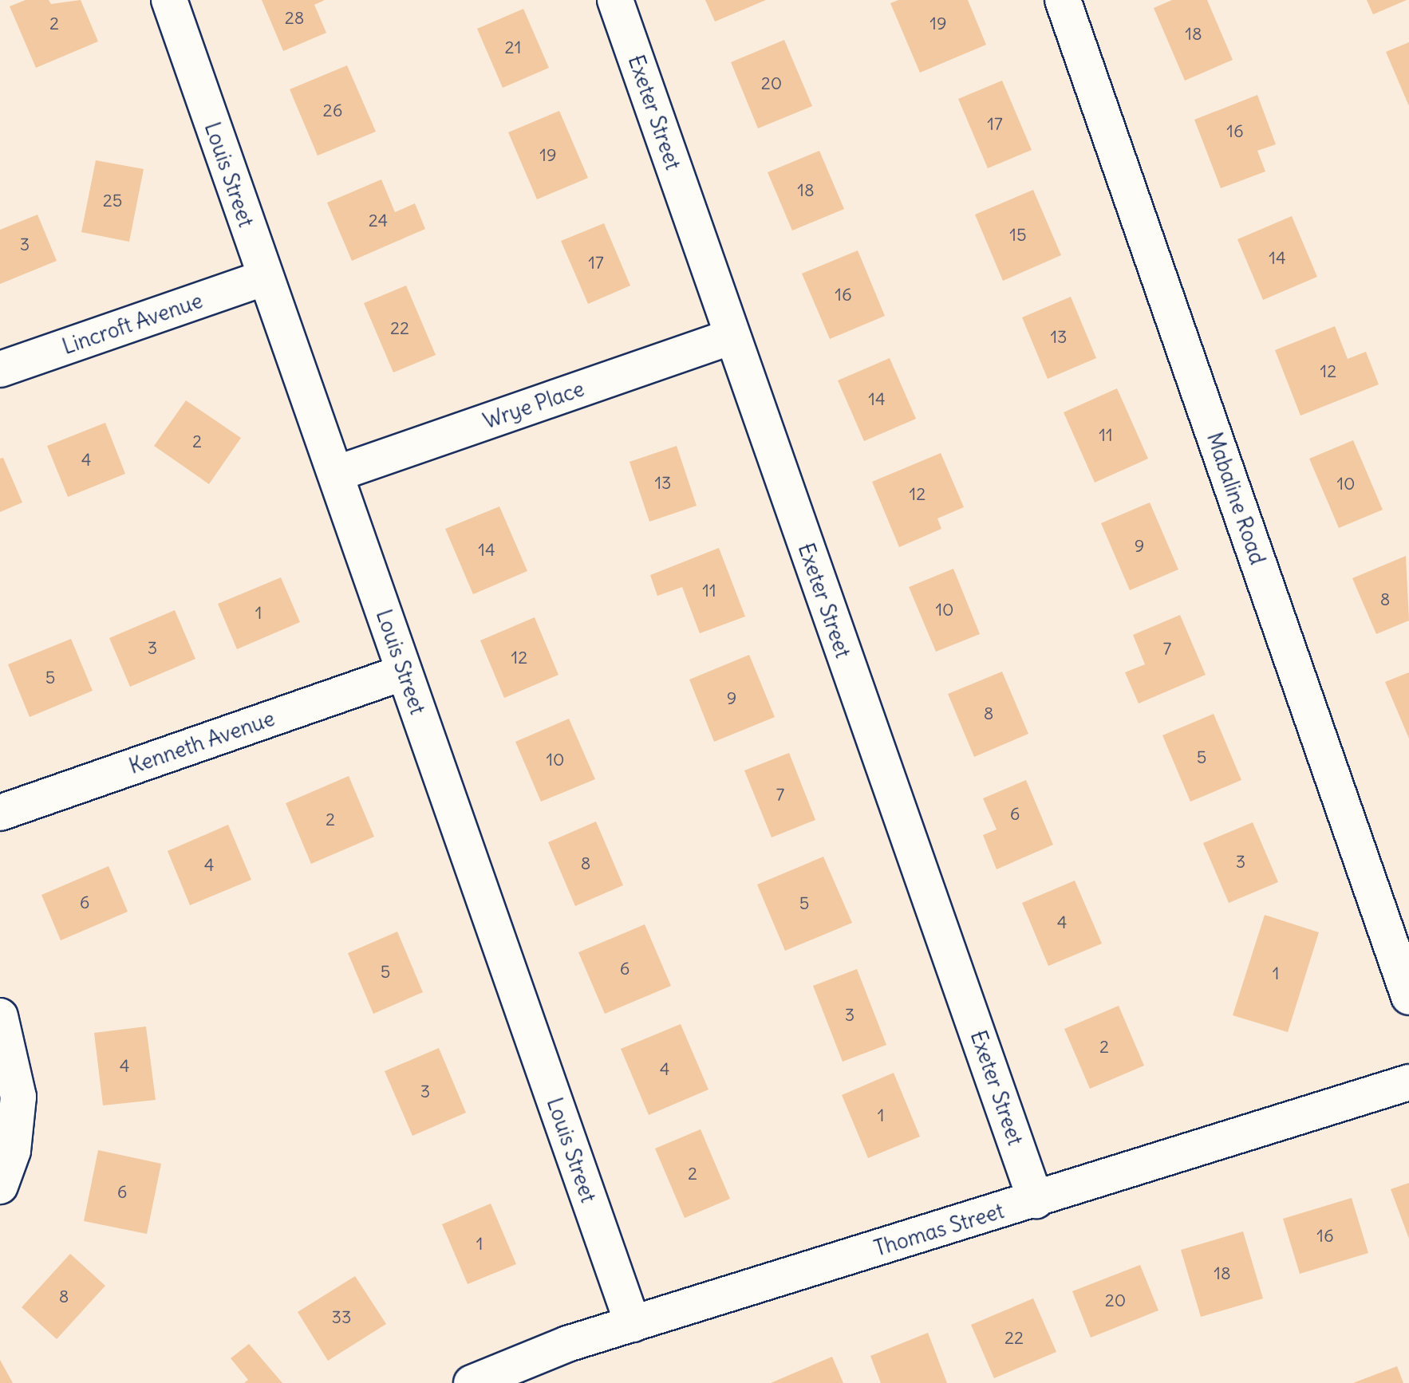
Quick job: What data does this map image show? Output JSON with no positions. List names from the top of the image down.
{
  "streets": {
    "street": [
      "Exeter Street",
      "Louis Street",
      "Lincroft Avenue",
      "Wrye Place",
      "Mabaline Road",
      "Kenneth Avenue",
      "Thomas Street"
    ]
  },
  "crossings": [
    ["Exeter Street", "Wrye Place"],
    ["Exeter Street", "Thomas Street"],
    ["Louis Street", "Lincroft Avenue"],
    ["Louis Street", "Wrye Place"],
    ["Louis Street", "Kenneth Avenue"],
    ["Louis Street", "Thomas Street"]
  ],
  "house_numbers": [
    "28",
    "2",
    "19",
    "18",
    "21",
    "20",
    "26",
    "17",
    "16",
    "19",
    "18",
    "25",
    "24",
    "15",
    "3",
    "14",
    "17",
    "16",
    "22",
    "13",
    "12",
    "14",
    "11",
    "2",
    "4",
    "13",
    "10",
    "12",
    "9",
    "14",
    "11",
    "8",
    "10",
    "1",
    "3",
    "7",
    "12",
    "5",
    "9",
    "8",
    "5",
    "10",
    "7",
    "6",
    "2",
    "3",
    "8",
    "4",
    "6",
    "5",
    "4",
    "6",
    "5",
    "1",
    "3",
    "2",
    "4",
    "4",
    "3",
    "1",
    "2",
    "6",
    "16",
    "1",
    "18",
    "8",
    "20",
    "33",
    "22"
  ]
}
